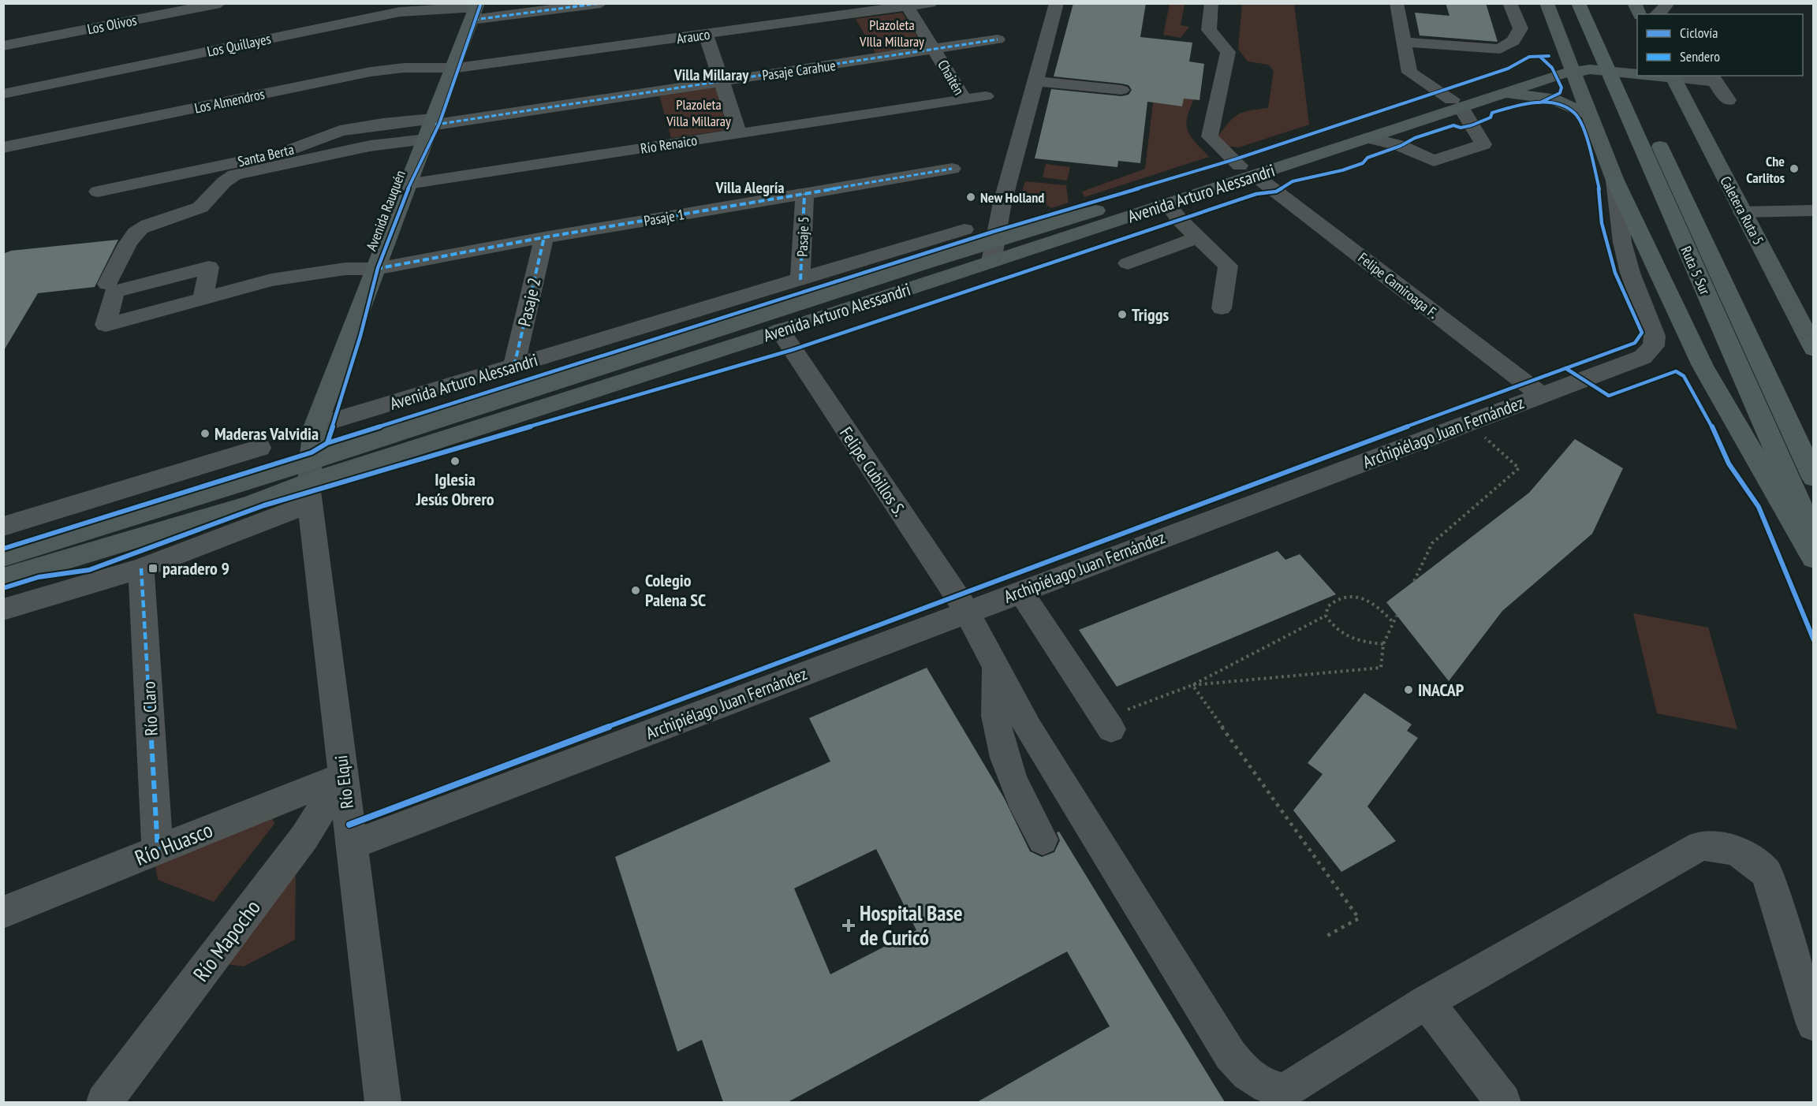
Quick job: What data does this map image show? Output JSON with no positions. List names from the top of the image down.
{
  "streets": {
    "highway": ["Ruta 5 Sur"],
    "main road": ["Avenida Arturo Alessandri", "Avenida Rauquén", "Caletera Ruta 5"],
    "street": [
      "Los Olivos",
      "Arauco",
      "Los Quillayes",
      "Pasaje Carahue",
      "Chaitén",
      "Los Almendros",
      "Río Renaico",
      "Santa Berta",
      "Pasaje 1",
      "Pasaje 5",
      "Felipe Camiroaga F.",
      "Pasaje 2",
      "Archipiélago Juan Fernández",
      "Felipe Cubillos S.",
      "Río Claro",
      "Río Elqui",
      "Río Huasco",
      "Río Mapocho"
    ]
  },
  "crossings": [
    ["Arauco", "Chaitén"],
    ["Arauco", "Los Almendros"],
    ["Arauco", "Avenida Rauquén"],
    ["Los Quillayes", "Avenida Rauquén"],
    ["Pasaje Carahue", "Chaitén"],
    ["Pasaje Carahue", "Santa Berta"],
    ["Pasaje Carahue", "Avenida Rauquén"],
    ["Chaitén", "Río Renaico"],
    ["Los Almendros", "Avenida Rauquén"],
    ["Río Renaico", "Avenida Rauquén"],
    ["Santa Berta", "Avenida Rauquén"],
    ["Avenida Arturo Alessandri", "Avenida Rauquén"],
    ["Avenida Arturo Alessandri", "Caletera Ruta 5"],
    ["Avenida Arturo Alessandri", "Pasaje 5"],
    ["Avenida Arturo Alessandri", "Felipe Camiroaga F."],
    ["Avenida Arturo Alessandri", "Pasaje 2"],
    ["Avenida Arturo Alessandri", "Felipe Cubillos S."],
    ["Avenida Arturo Alessandri", "Río Claro"],
    ["Avenida Arturo Alessandri", "Río Elqui"],
    ["Avenida Rauquén", "Pasaje 1"],
    ["Avenida Rauquén", "Río Elqui"],
    ["Pasaje 1", "Pasaje 5"],
    ["Pasaje 1", "Pasaje 2"],
    ["Felipe Camiroaga F.", "Archipiélago Juan Fernández"],
    ["Archipiélago Juan Fernández", "Felipe Cubillos S."],
    ["Archipiélago Juan Fernández", "Río Elqui"],
    ["Río Claro", "Río Huasco"],
    ["Río Elqui", "Río Huasco"],
    ["Río Elqui", "Río Mapocho"],
    ["Río Huasco", "Río Mapocho"]
  ],
  "districts": ["Villa Millaray", "Villa Alegría"],
  "parks": ["Plazoleta VIlla Millaray", "Plazoleta Villa Millaray"],
  "places": {
    "other": [
      "Che Carlitos",
      "New Holland",
      "Triggs",
      "Maderas Valvidia",
      "Iglesia Jesús Obrero",
      "Colegio Palena SC",
      "INACAP"
    ],
    "transit": ["paradero 9"],
    "health": ["Hospital Base de Curicó"]
  },
  "legend": ["Ciclovía", "Sendero"]
}
